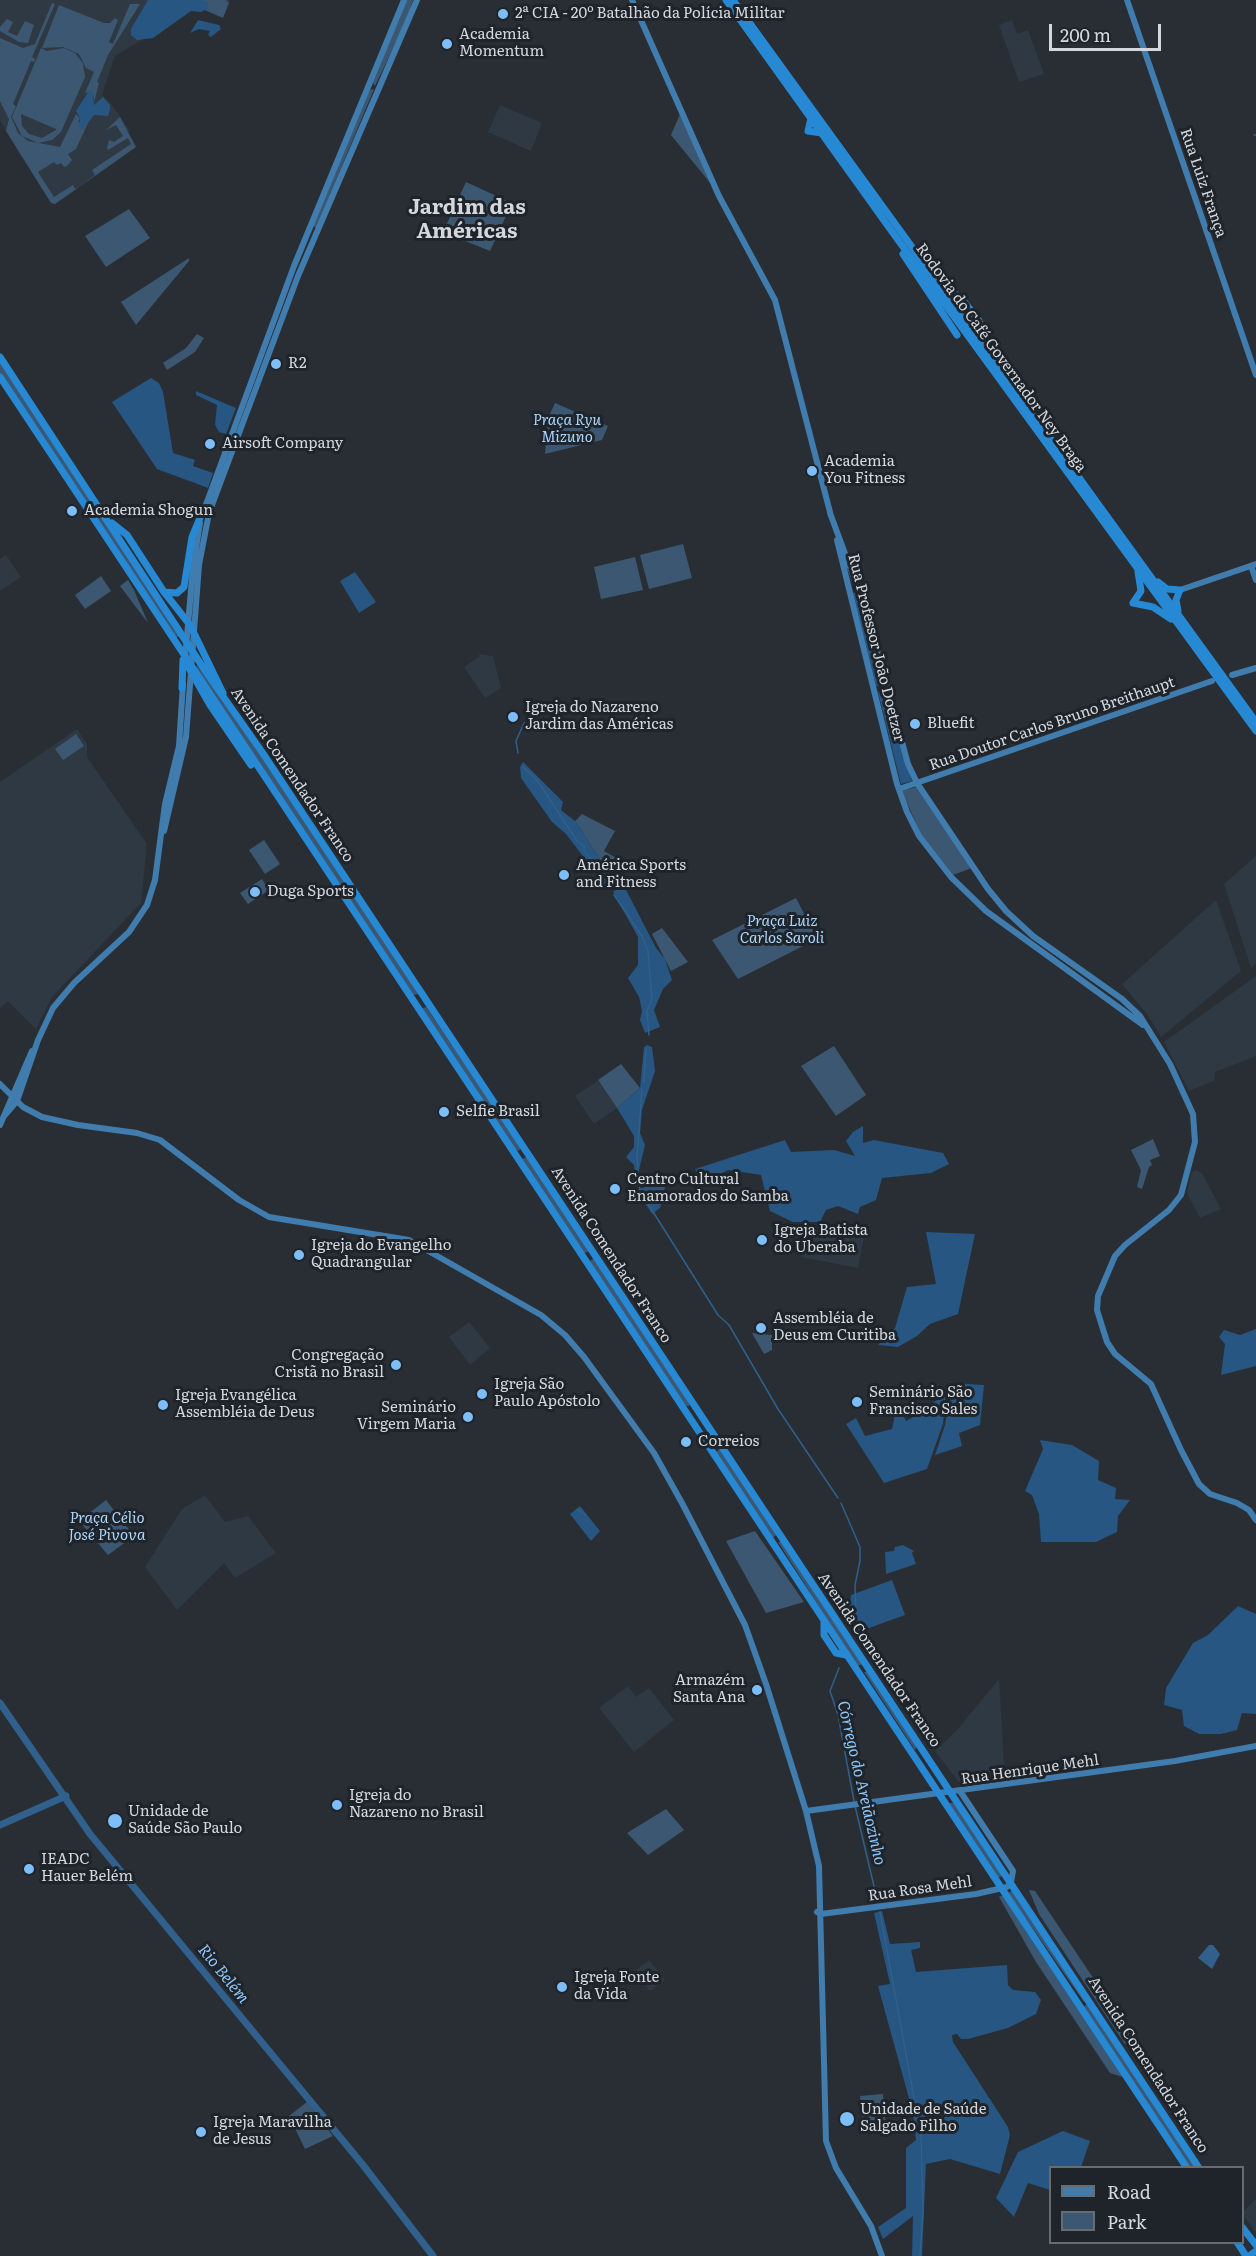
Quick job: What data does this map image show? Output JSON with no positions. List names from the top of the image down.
{
  "streets": {
    "highway": ["Rodovia do Café Governador Ney Braga", "Avenida Comendador Franco"],
    "main road": [
      "Rua Luiz França",
      "Rua Professor João Doetzer",
      "Rua Doutor Carlos Bruno Breithaupt",
      "Rua Henrique Mehl",
      "Rua Rosa Mehl"
    ]
  },
  "crossings": [
    ["Rua Professor João Doetzer", "Rua Doutor Carlos Bruno Breithaupt"],
    ["Avenida Comendador Franco", "Rua Henrique Mehl"],
    ["Avenida Comendador Franco", "Rua Rosa Mehl"]
  ],
  "districts": ["Jardim das Américas"],
  "water": ["Córrego do Areiãozinho", "Rio Belém"],
  "parks": ["Praça Ryu Mizuno", "Praça Luiz Carlos Saroli", "Praça Célio José Pivova"],
  "places": [
    "2ª CIA - 20º Batalhão da Polícia Militar",
    "Academia Momentum",
    "R2",
    "Airsoft Company",
    "Academia You Fitness",
    "Academia Shogun",
    "Igreja do Nazareno Jardim das Américas",
    "Bluefit",
    "América Sports and Fitness",
    "Duga Sports",
    "Selfie Brasil",
    "Centro Cultural Enamorados do Samba",
    "Igreja Batista do Uberaba",
    "Igreja do Evangelho Quadrangular",
    "Assembléia de Deus em Curitiba",
    "Congregação Cristã no Brasil",
    "Igreja São Paulo Apóstolo",
    "Seminário São Francisco Sales",
    "Igreja Evangélica Assembléia de Deus",
    "Seminário Virgem Maria",
    "Correios",
    "Armazém Santa Ana",
    "Igreja do Nazareno no Brasil",
    "Unidade de Saúde São Paulo",
    "IEADC Hauer Belém",
    "Igreja Fonte da Vida",
    "Unidade de Saúde Salgado Filho",
    "Igreja Maravilha de Jesus"
  ],
  "legend": ["Road", "Park"],
  "scale_bar": "200 m"
}
